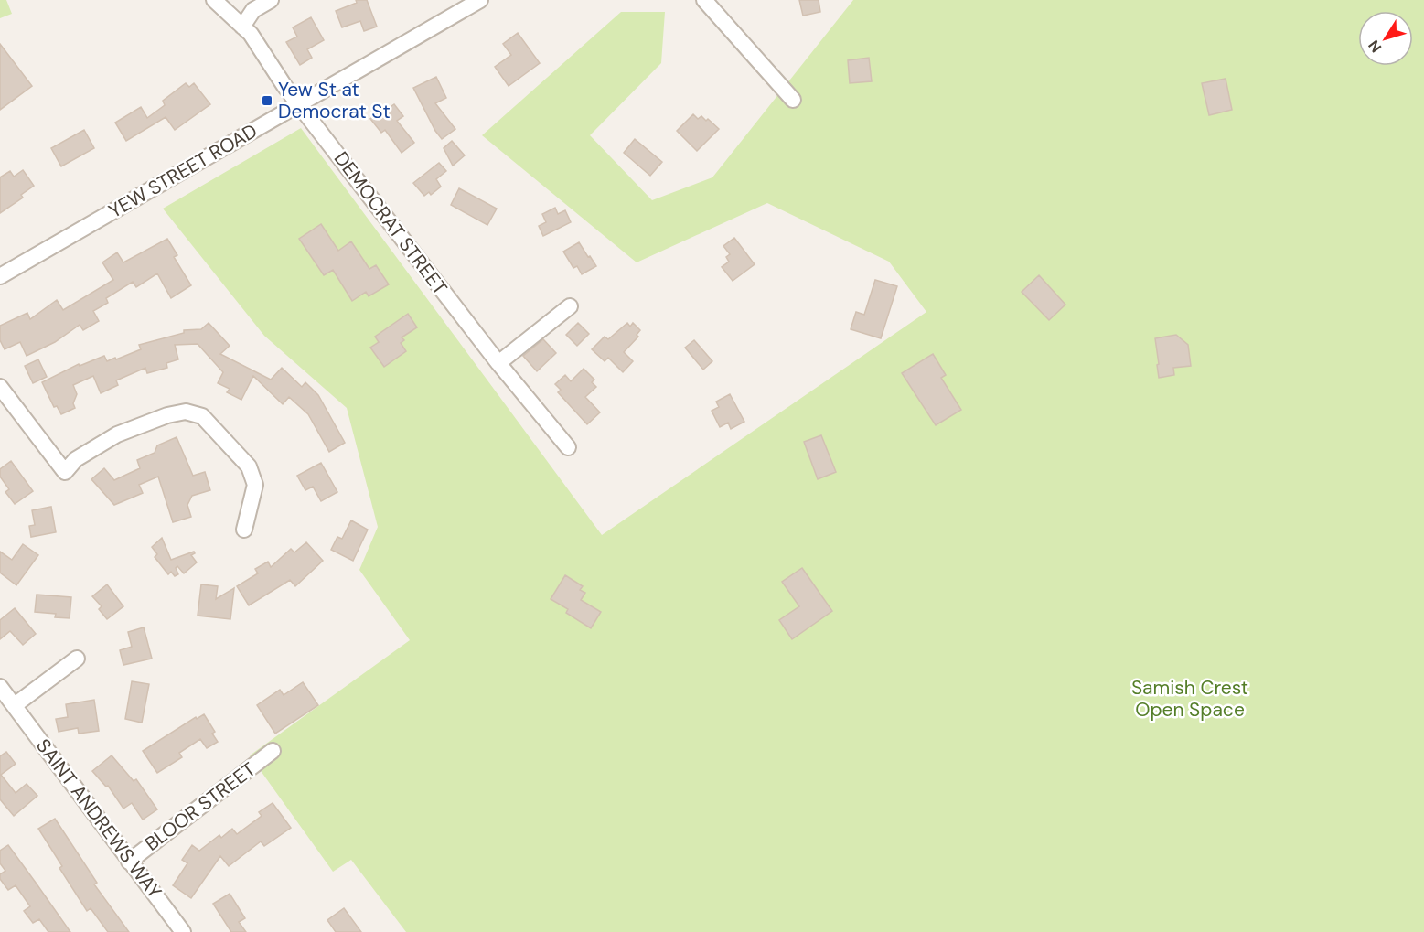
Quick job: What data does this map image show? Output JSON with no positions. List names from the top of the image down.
{
  "streets": {
    "street": [
      "YEW STREET ROAD",
      "DEMOCRAT STREET",
      "BLOOR STREET",
      "SAINT ANDREWS WAY"
    ]
  },
  "crossings": [
    ["YEW STREET ROAD", "DEMOCRAT STREET"],
    ["BLOOR STREET", "SAINT ANDREWS WAY"]
  ],
  "parks": ["Samish Crest Open Space"],
  "places": {
    "transit": ["Yew St at Democrat St"]
  },
  "north": "bottom left"
}
